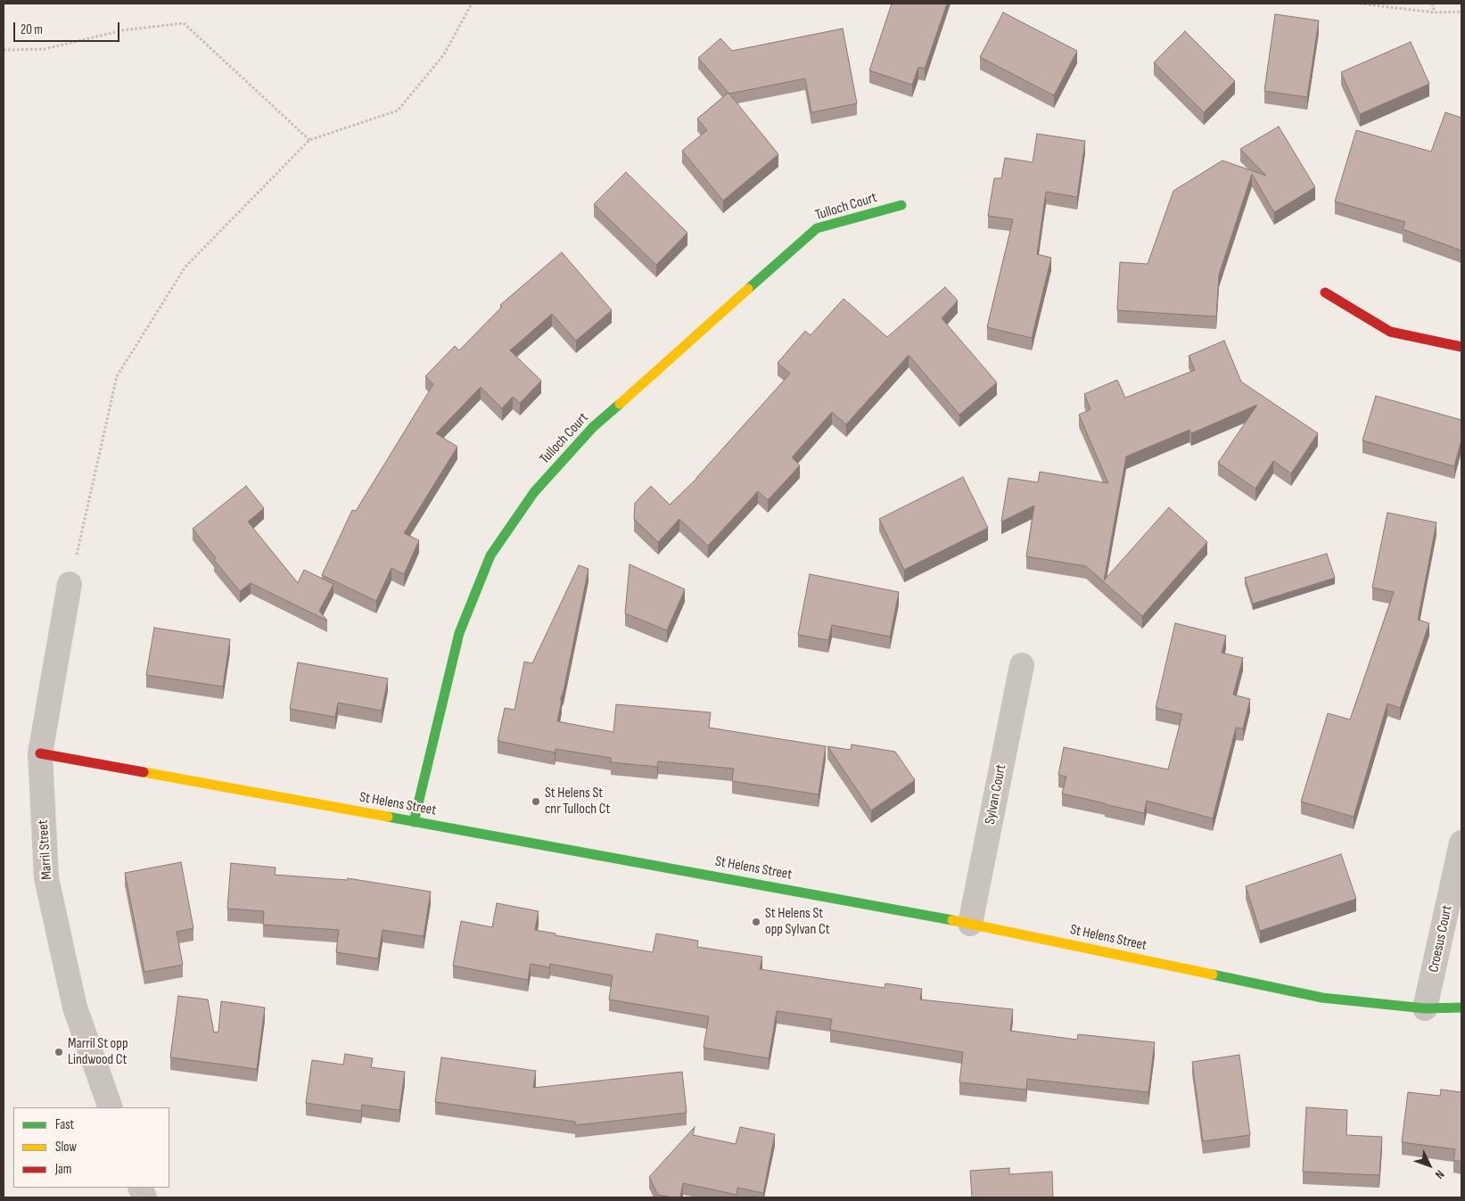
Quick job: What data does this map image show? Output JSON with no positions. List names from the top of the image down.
{
  "streets": {
    "street": [
      "Tulloch Court",
      "Sylvan Court",
      "St Helens Street",
      "Marril Street",
      "Croesus Court"
    ]
  },
  "crossings": [
    ["Tulloch Court", "St Helens Street"],
    ["Sylvan Court", "St Helens Street"],
    ["St Helens Street", "Marril Street"],
    ["St Helens Street", "Croesus Court"]
  ],
  "places": ["St Helens St cnr Tulloch Ct", "St Helens St opp Sylvan Ct", "Marril St opp Lindwood Ct"],
  "legend": ["Fast", "Slow", "Jam"],
  "scale_bar": "20 m",
  "north": "bottom right"
}
